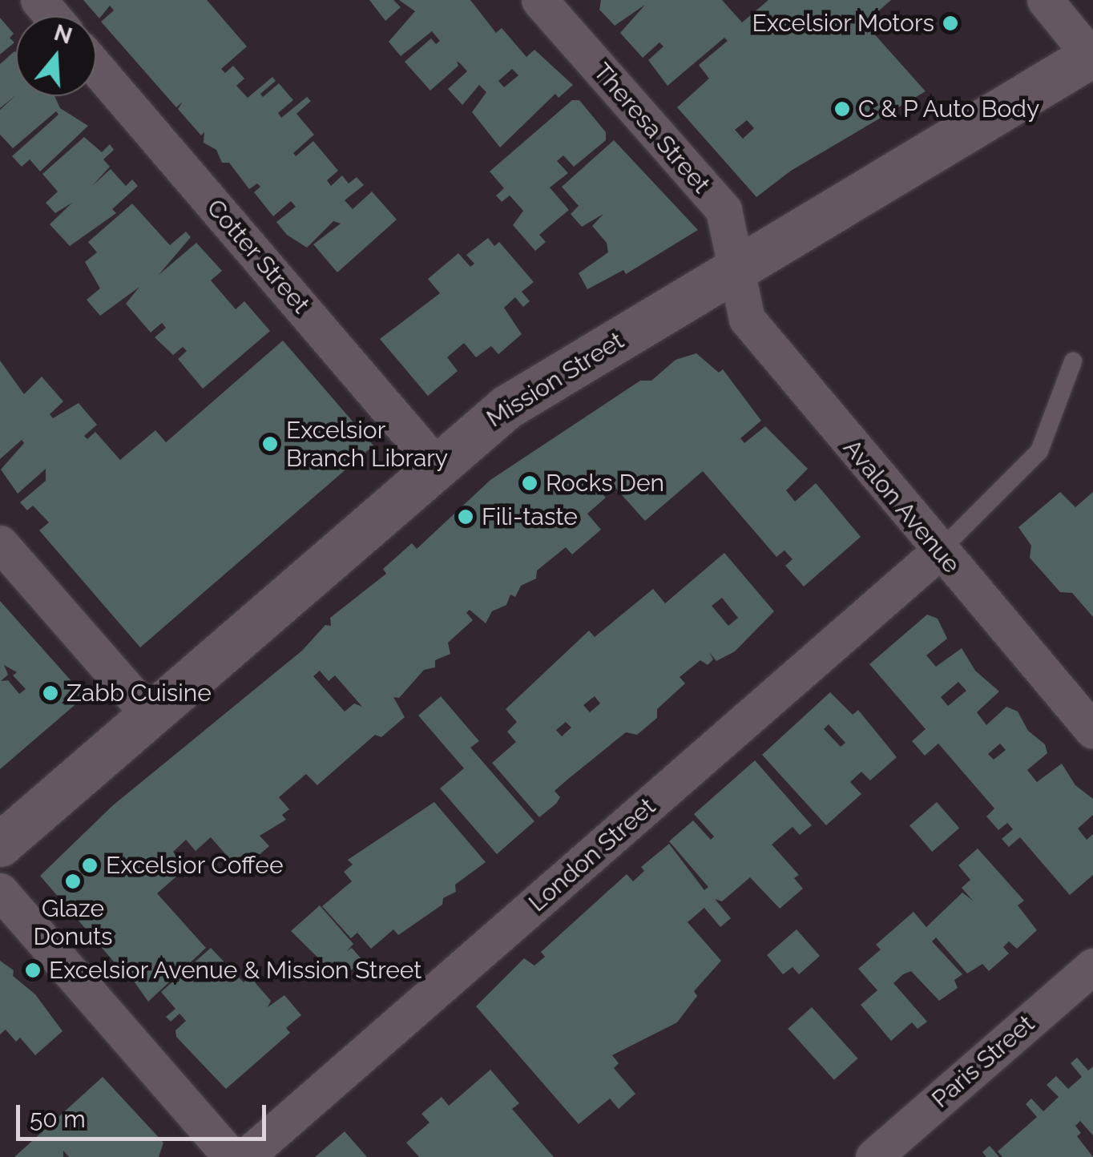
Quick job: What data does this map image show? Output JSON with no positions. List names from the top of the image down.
{
  "streets": {
    "main road": ["Mission Street"],
    "street": [
      "Theresa Street",
      "Cotter Street",
      "Avalon Avenue",
      "London Street",
      "Paris Street"
    ]
  },
  "crossings": [
    ["Theresa Street", "Mission Street"],
    ["Theresa Street", "Avalon Avenue"],
    ["Cotter Street", "Mission Street"],
    ["Mission Street", "Avalon Avenue"],
    ["Avalon Avenue", "London Street"]
  ],
  "places": [
    "Excelsior Motors",
    "C & P Auto Body",
    "Excelsior Branch Library",
    "Rocks Den",
    "Fili-taste",
    "Zabb Cuisine",
    "Excelsior Coffee",
    "Glaze Donuts",
    "Excelsior Avenue & Mission Street"
  ],
  "scale_bar": "50 m",
  "north": "top"
}
